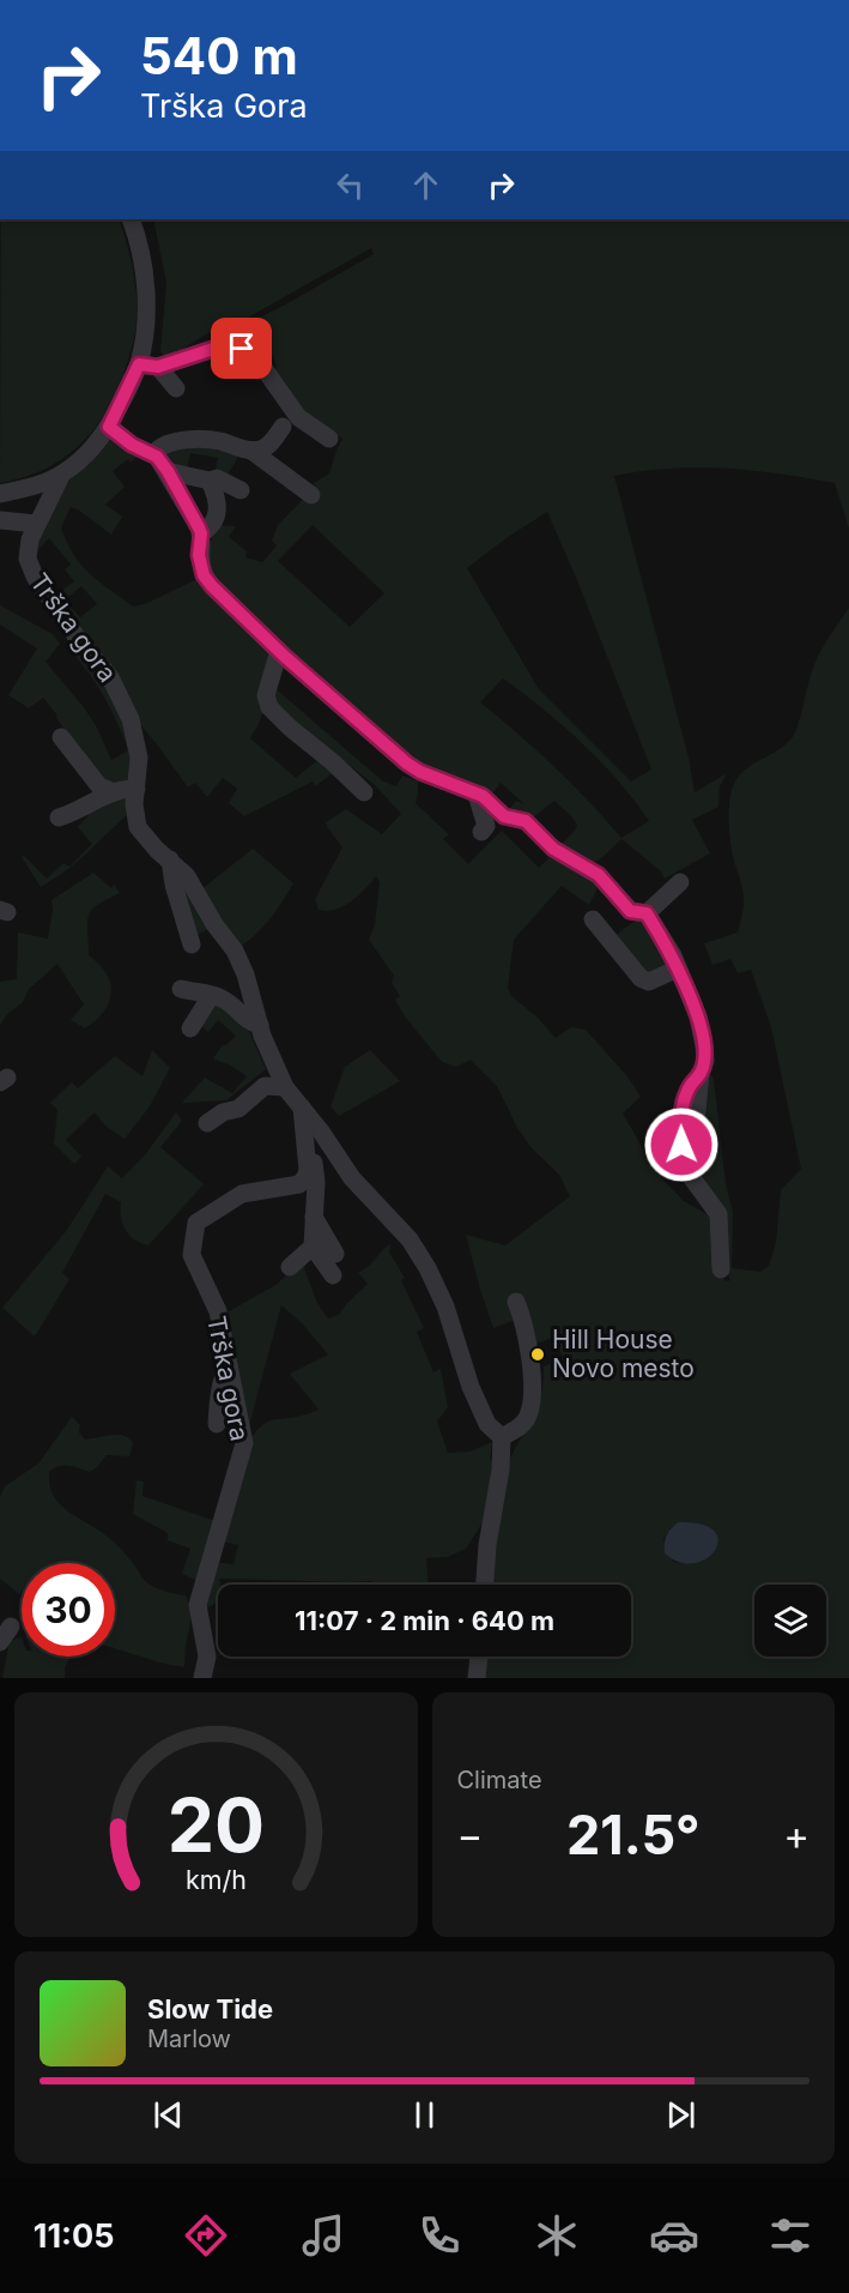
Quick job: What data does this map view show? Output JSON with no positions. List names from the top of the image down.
{
  "streets": {
    "street": ["Trška gora"]
  },
  "places": ["Hill House Novo mesto"],
  "page": {
    "turn": ["540 m", "Trška Gora"],
    "limit": "30",
    "trip": "11:07 · 2 min · 640 m",
    "tile": "Climate",
    "heat": ["−", "21.5°", "+"],
    "song": ["Slow Tide", "Marlow"],
    "tabs": "11:05",
    "gauge": ["20", "km/h"]
  }
}
